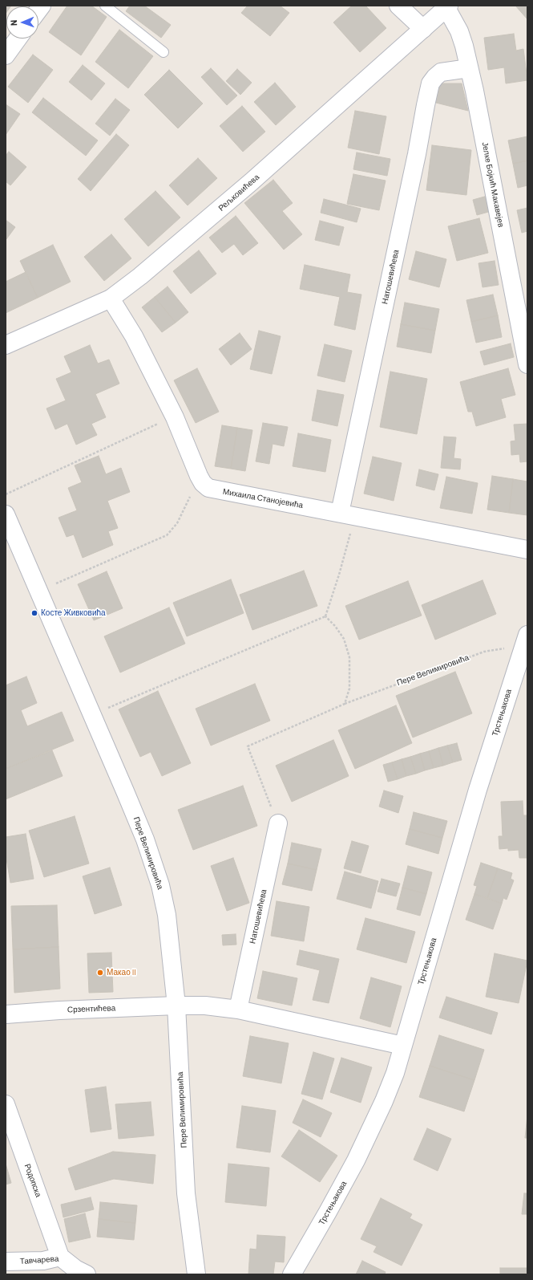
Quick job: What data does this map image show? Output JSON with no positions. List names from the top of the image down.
{
  "streets": {
    "street": [
      "Јелке Бојкић Макавејев",
      "Рељковићева",
      "Натошевићева",
      "Михаила Станојевића",
      "Пере Велимировића",
      "Трстењакова",
      "Срзентићева",
      "Родопска",
      "Тавчарева"
    ]
  },
  "crossings": [
    ["Јелке Бојкић Макавејев", "Рељковићева"],
    ["Јелке Бојкић Макавејев", "Натошевићева"],
    ["Рељковићева", "Михаила Станојевића"],
    ["Натошевићева", "Михаила Станојевића"],
    ["Натошевићева", "Пере Велимировића"],
    ["Натошевићева", "Срзентићева"],
    ["Пере Велимировића", "Трстењакова"],
    ["Пере Велимировића", "Срзентићева"],
    ["Трстењакова", "Срзентићева"],
    ["Родопска", "Тавчарева"]
  ],
  "places": ["Косте Живковића", "Макао II"],
  "north": "left"
}
